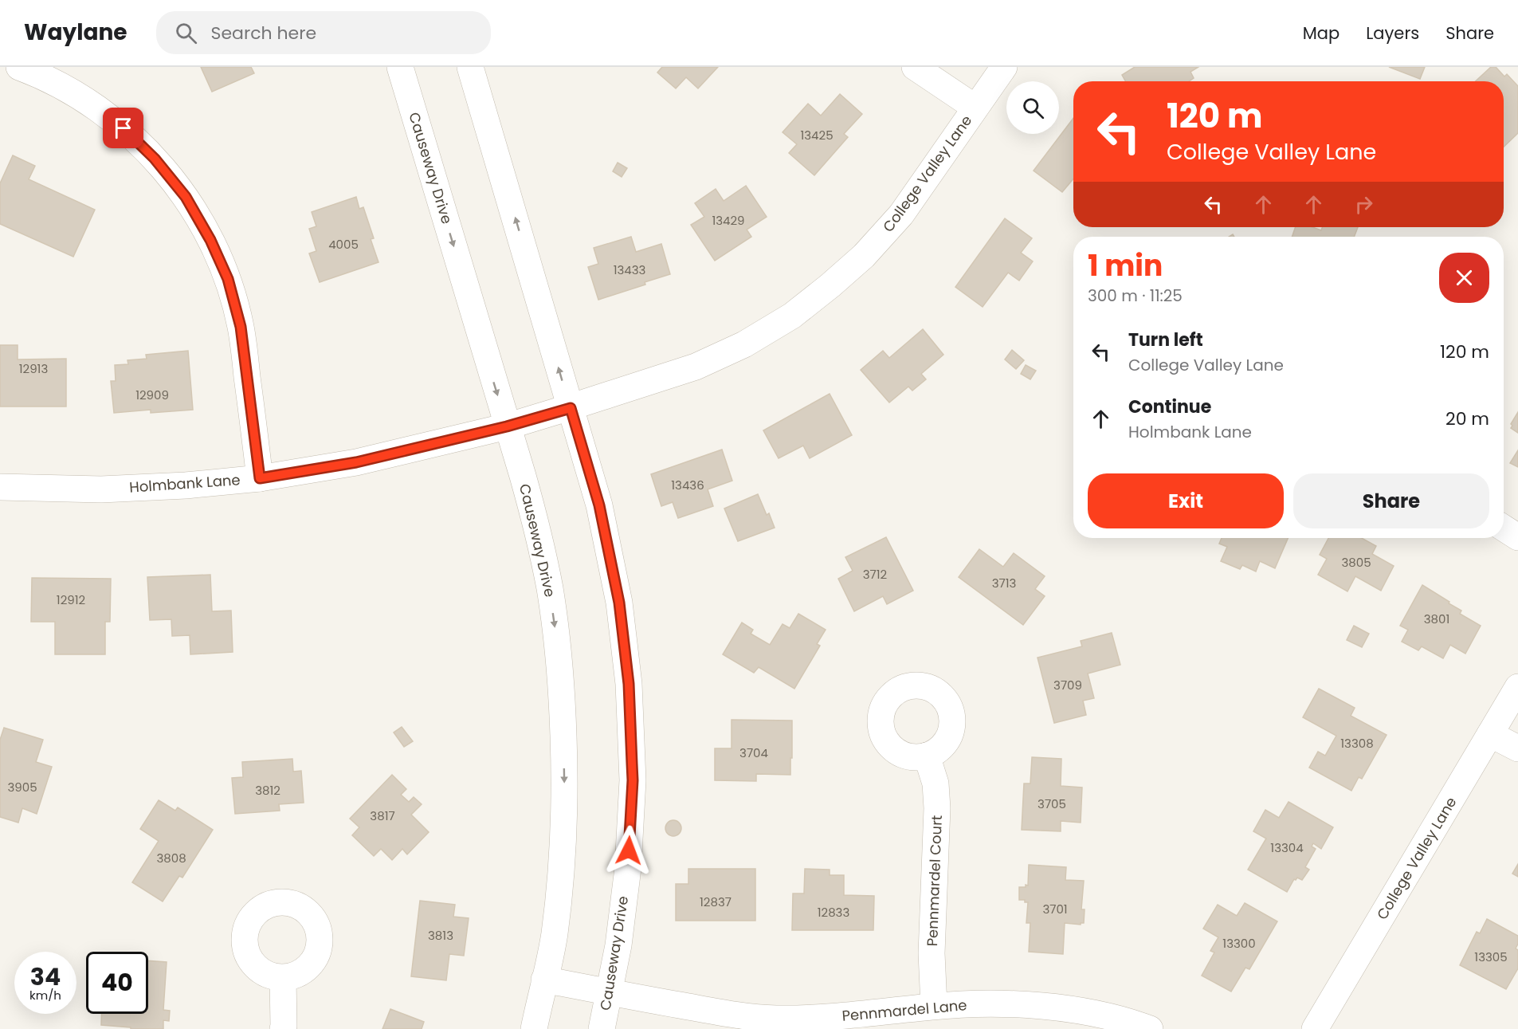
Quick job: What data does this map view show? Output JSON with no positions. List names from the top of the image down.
{
  "streets": {
    "street": [
      "Causeway Drive",
      "College Valley Lane",
      "Holmbank Lane",
      "Pennmardel Court",
      "Pennmardel Lane"
    ]
  },
  "crossings": [
    ["Causeway Drive", "College Valley Lane"],
    ["Causeway Drive", "Holmbank Lane"],
    ["Causeway Drive", "Pennmardel Lane"],
    ["College Valley Lane", "Holmbank Lane"],
    ["Pennmardel Court", "Pennmardel Lane"]
  ],
  "house_numbers": [
    "13425",
    "13429",
    "4005",
    "13433",
    "12913",
    "12909",
    "13436",
    "3805",
    "3712",
    "3713",
    "12912",
    "3801",
    "3709",
    "13308",
    "3704",
    "3905",
    "3812",
    "3705",
    "3817",
    "13304",
    "3808",
    "12837",
    "3701",
    "12833",
    "3813",
    "13300",
    "13305"
  ],
  "page": {
    "header": "Waylane",
    "search": "Search here",
    "nav": ["Map", "Layers", "Share"],
    "turn": ["120 m", "College Valley Lane"],
    "heading": ["1 min", "300 m · 11:25"],
    "list": [
      {
        "name": "Turn left",
        "note": "College Valley Lane",
        "value": "120 m"
      },
      {
        "name": "Continue",
        "note": "Holmbank Lane",
        "value": "20 m"
      }
    ],
    "buttons": ["Exit", "Share"],
    "speed": "34 km/h",
    "limit": "40"
  }
}
